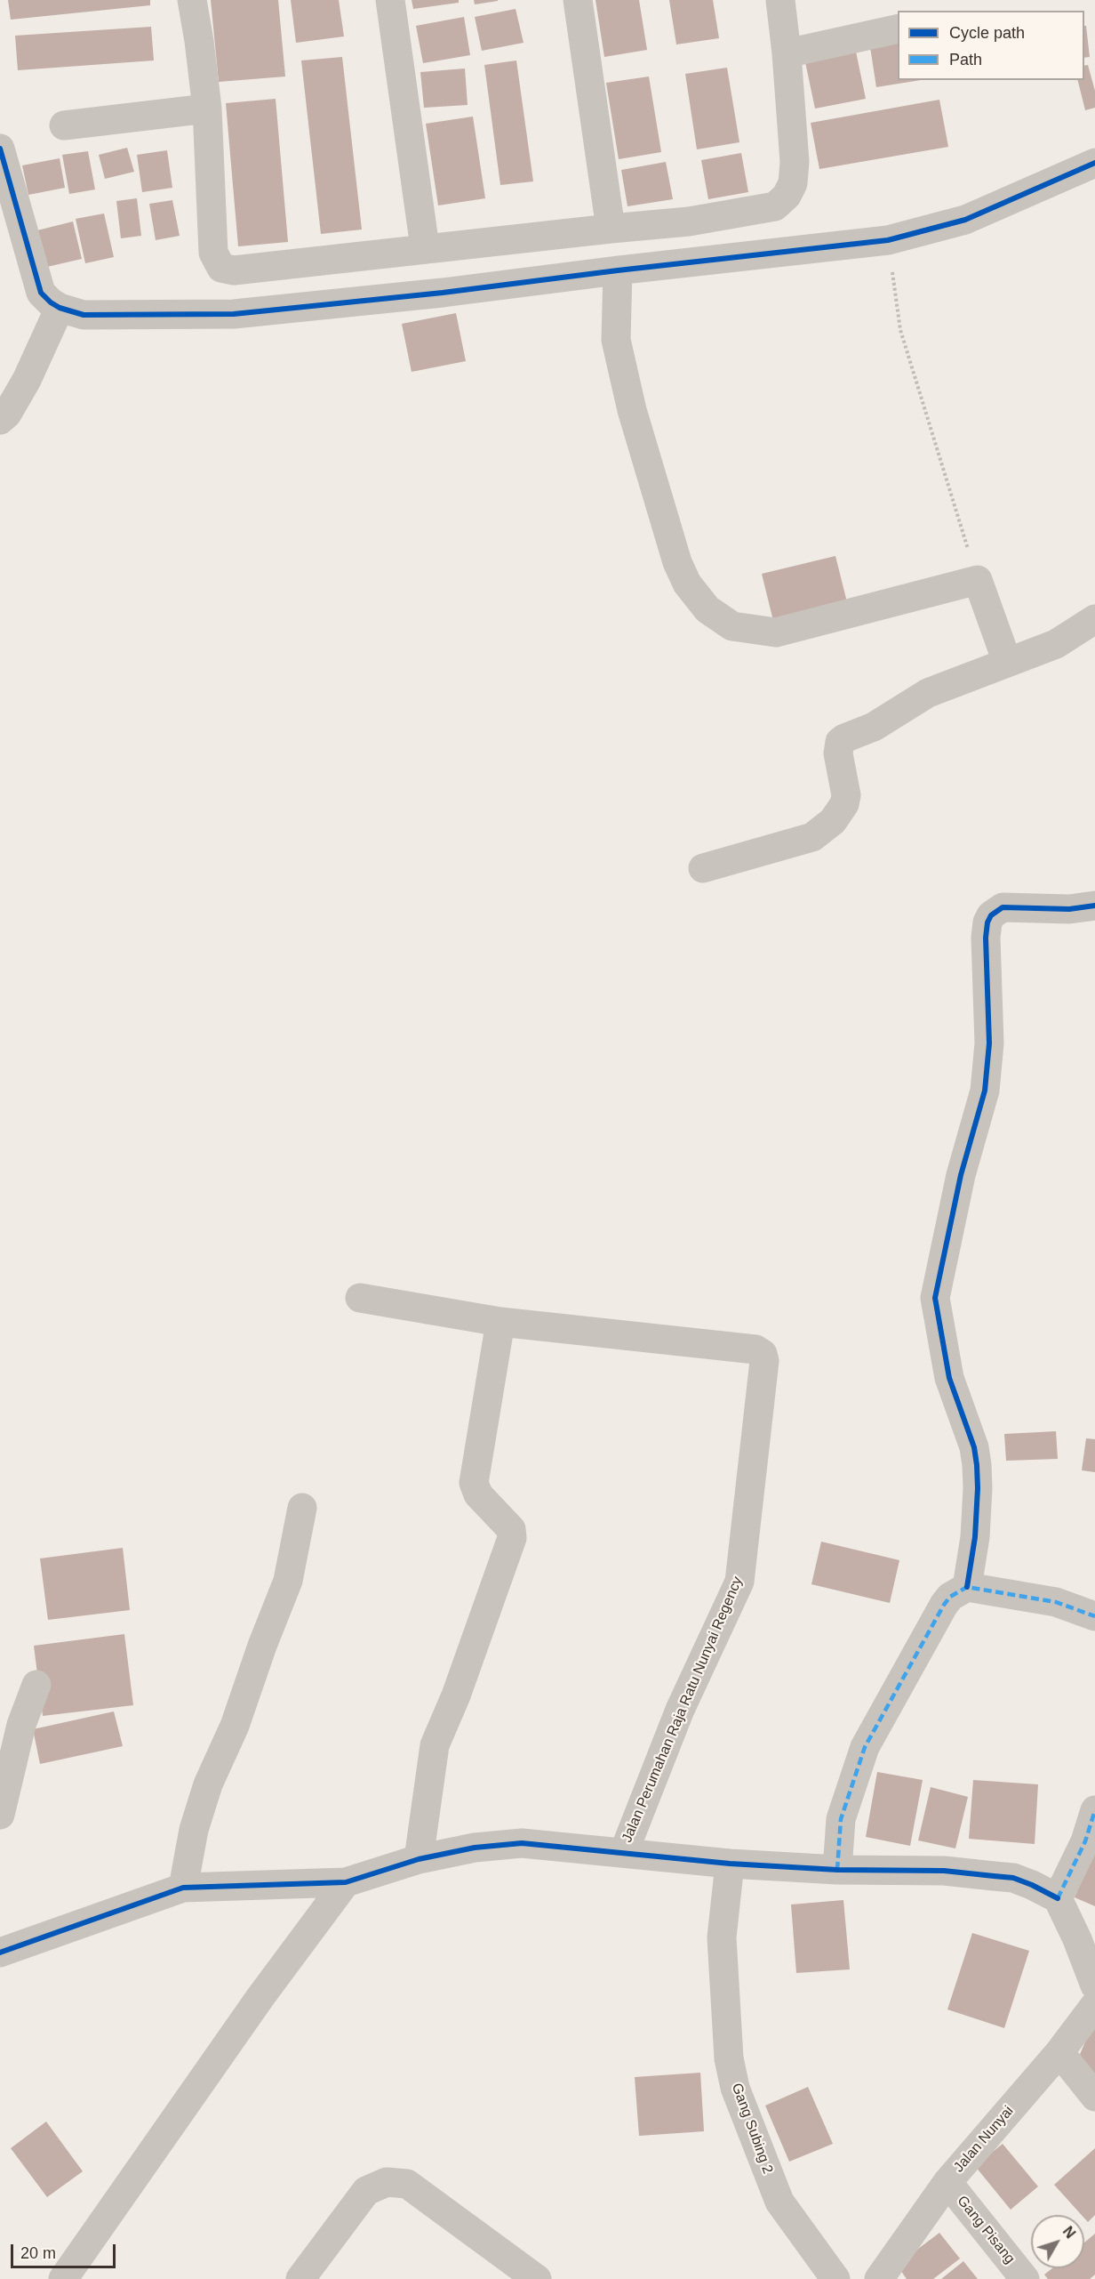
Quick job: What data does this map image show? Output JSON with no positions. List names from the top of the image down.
{
  "streets": {
    "street": [
      "Jalan Perumahan Raja Ratu Nunyai Regency",
      "Gang Subing 2",
      "Jalan Nunyai",
      "Gang Pisang"
    ]
  },
  "crossings": [
    ["Jalan Nunyai", "Gang Pisang"]
  ],
  "legend": ["Cycle path", "Path"],
  "scale_bar": "20 m",
  "north": "top right"
}
